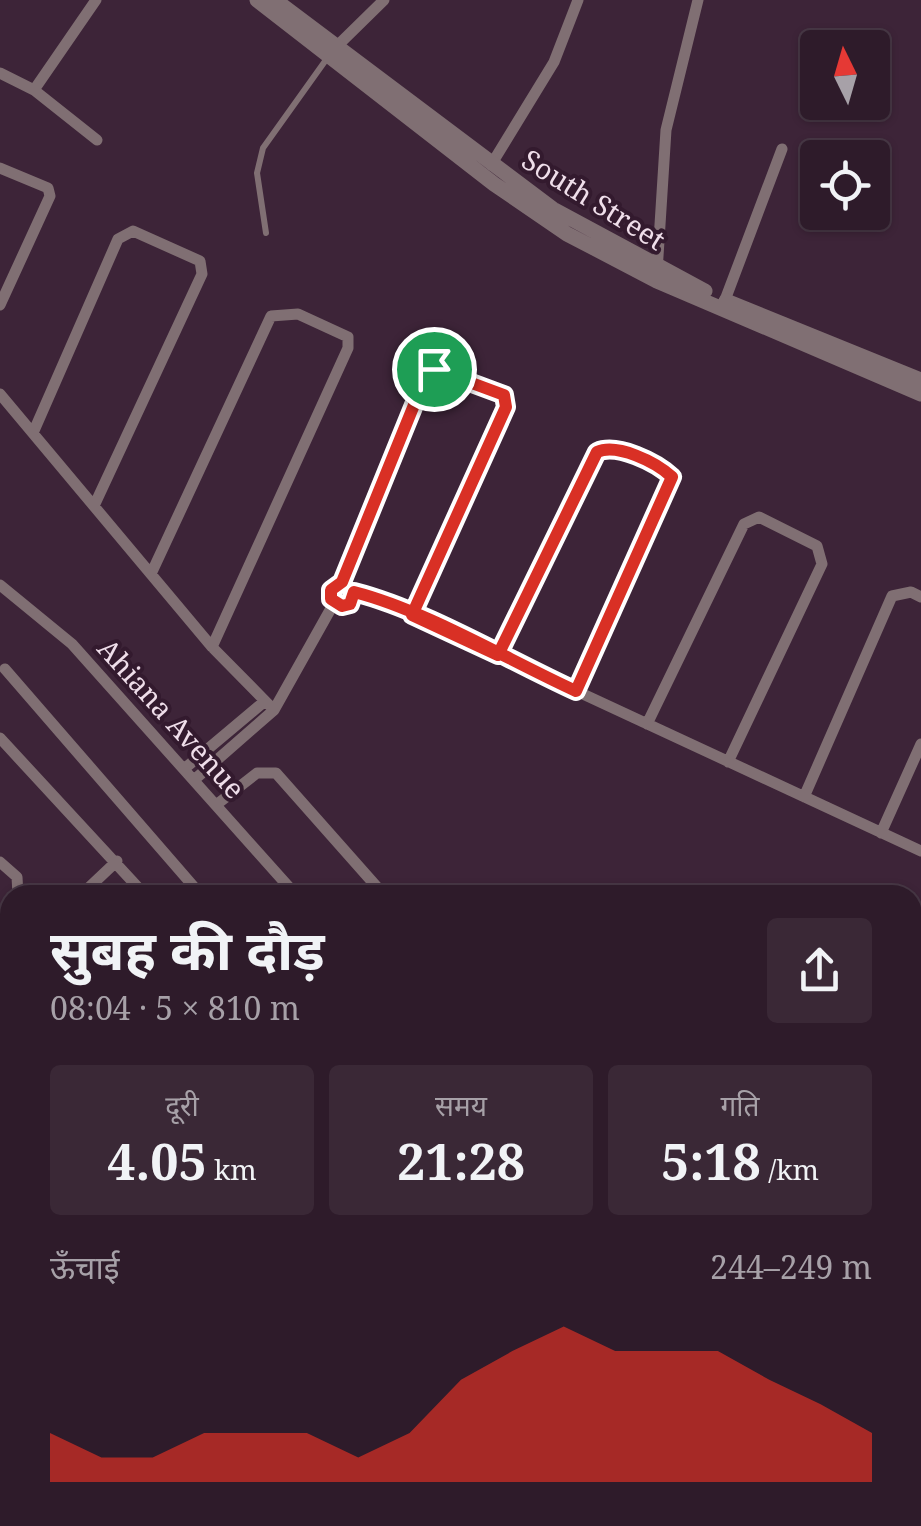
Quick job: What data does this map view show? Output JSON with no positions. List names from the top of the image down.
{
  "streets": {
    "street": ["South Street", "Ahiana Avenue"]
  },
  "north": "top",
  "page": {
    "heading": ["सुबह की दौड़", "08:04 · 5 × 810 m"],
    "stats": [
      ["दूरी", "4.05 km"],
      ["समय", "21:28"],
      ["गति", "5:18 /km"]
    ],
    "chart": ["ऊँचाई", "244–249 m"]
  }
}
